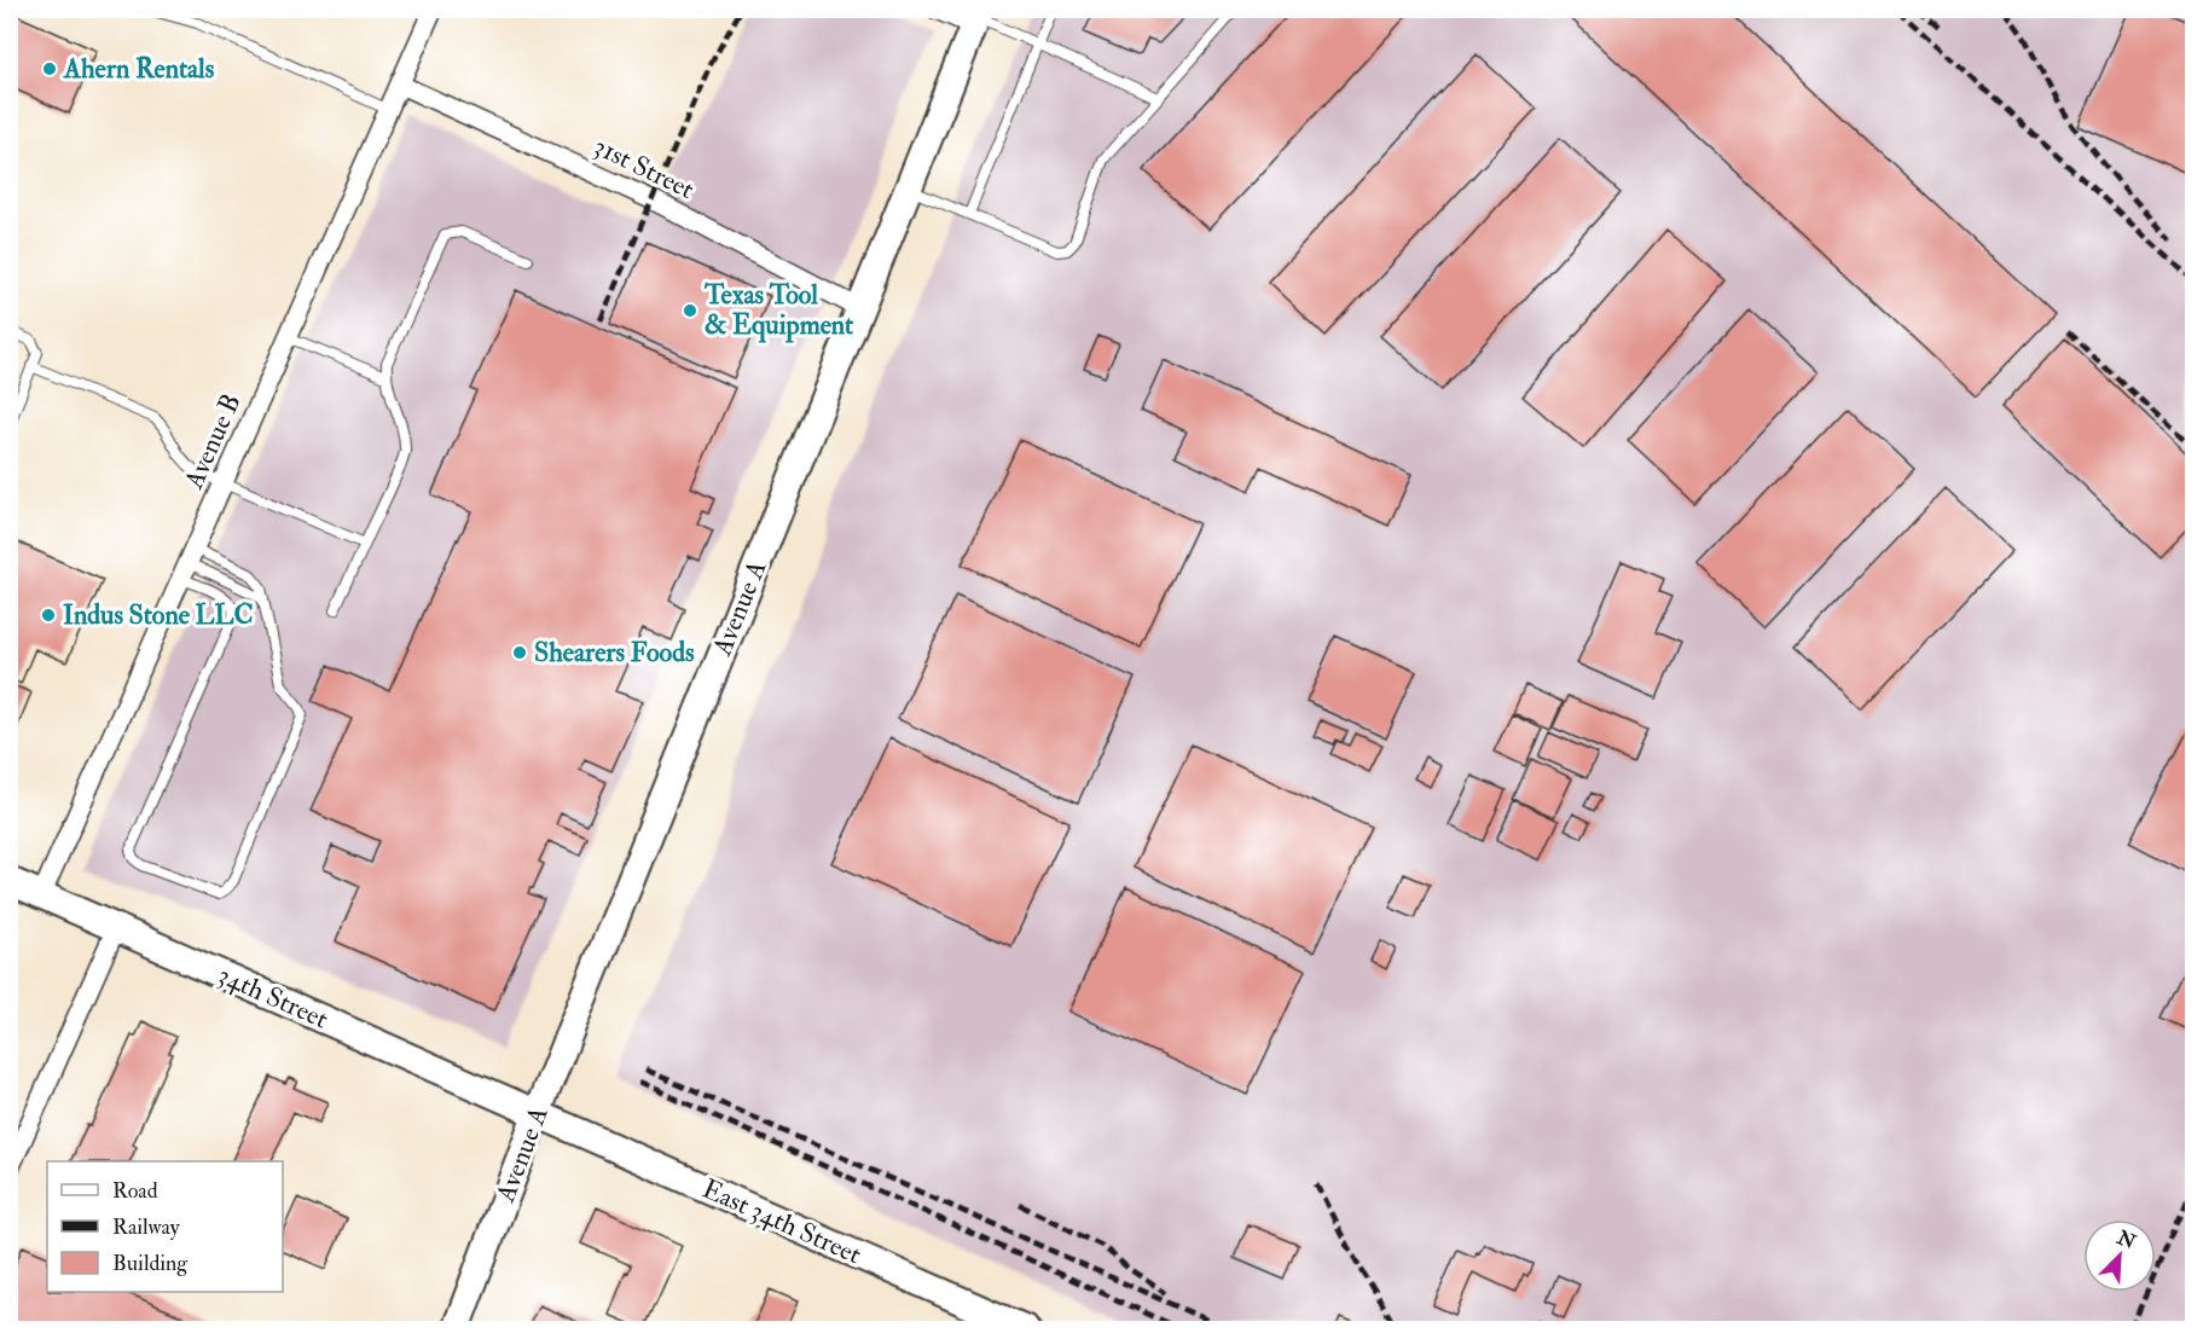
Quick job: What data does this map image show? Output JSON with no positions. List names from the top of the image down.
{
  "streets": {
    "main road": ["Avenue A", "34th Street", "East 34th Street"],
    "street": ["31st Street", "Avenue B"]
  },
  "crossings": [
    ["31st Street", "Avenue B"],
    ["31st Street", "Avenue A"],
    ["Avenue B", "34th Street"],
    ["Avenue A", "34th Street"],
    ["Avenue A", "East 34th Street"],
    ["34th Street", "East 34th Street"]
  ],
  "places": [
    "Ahern Rentals",
    "Texas Tool & Equipment",
    "Indus Stone LLC",
    "Shearers Foods"
  ],
  "legend": ["Road", "Railway", "Building"],
  "north": "top right"
}
